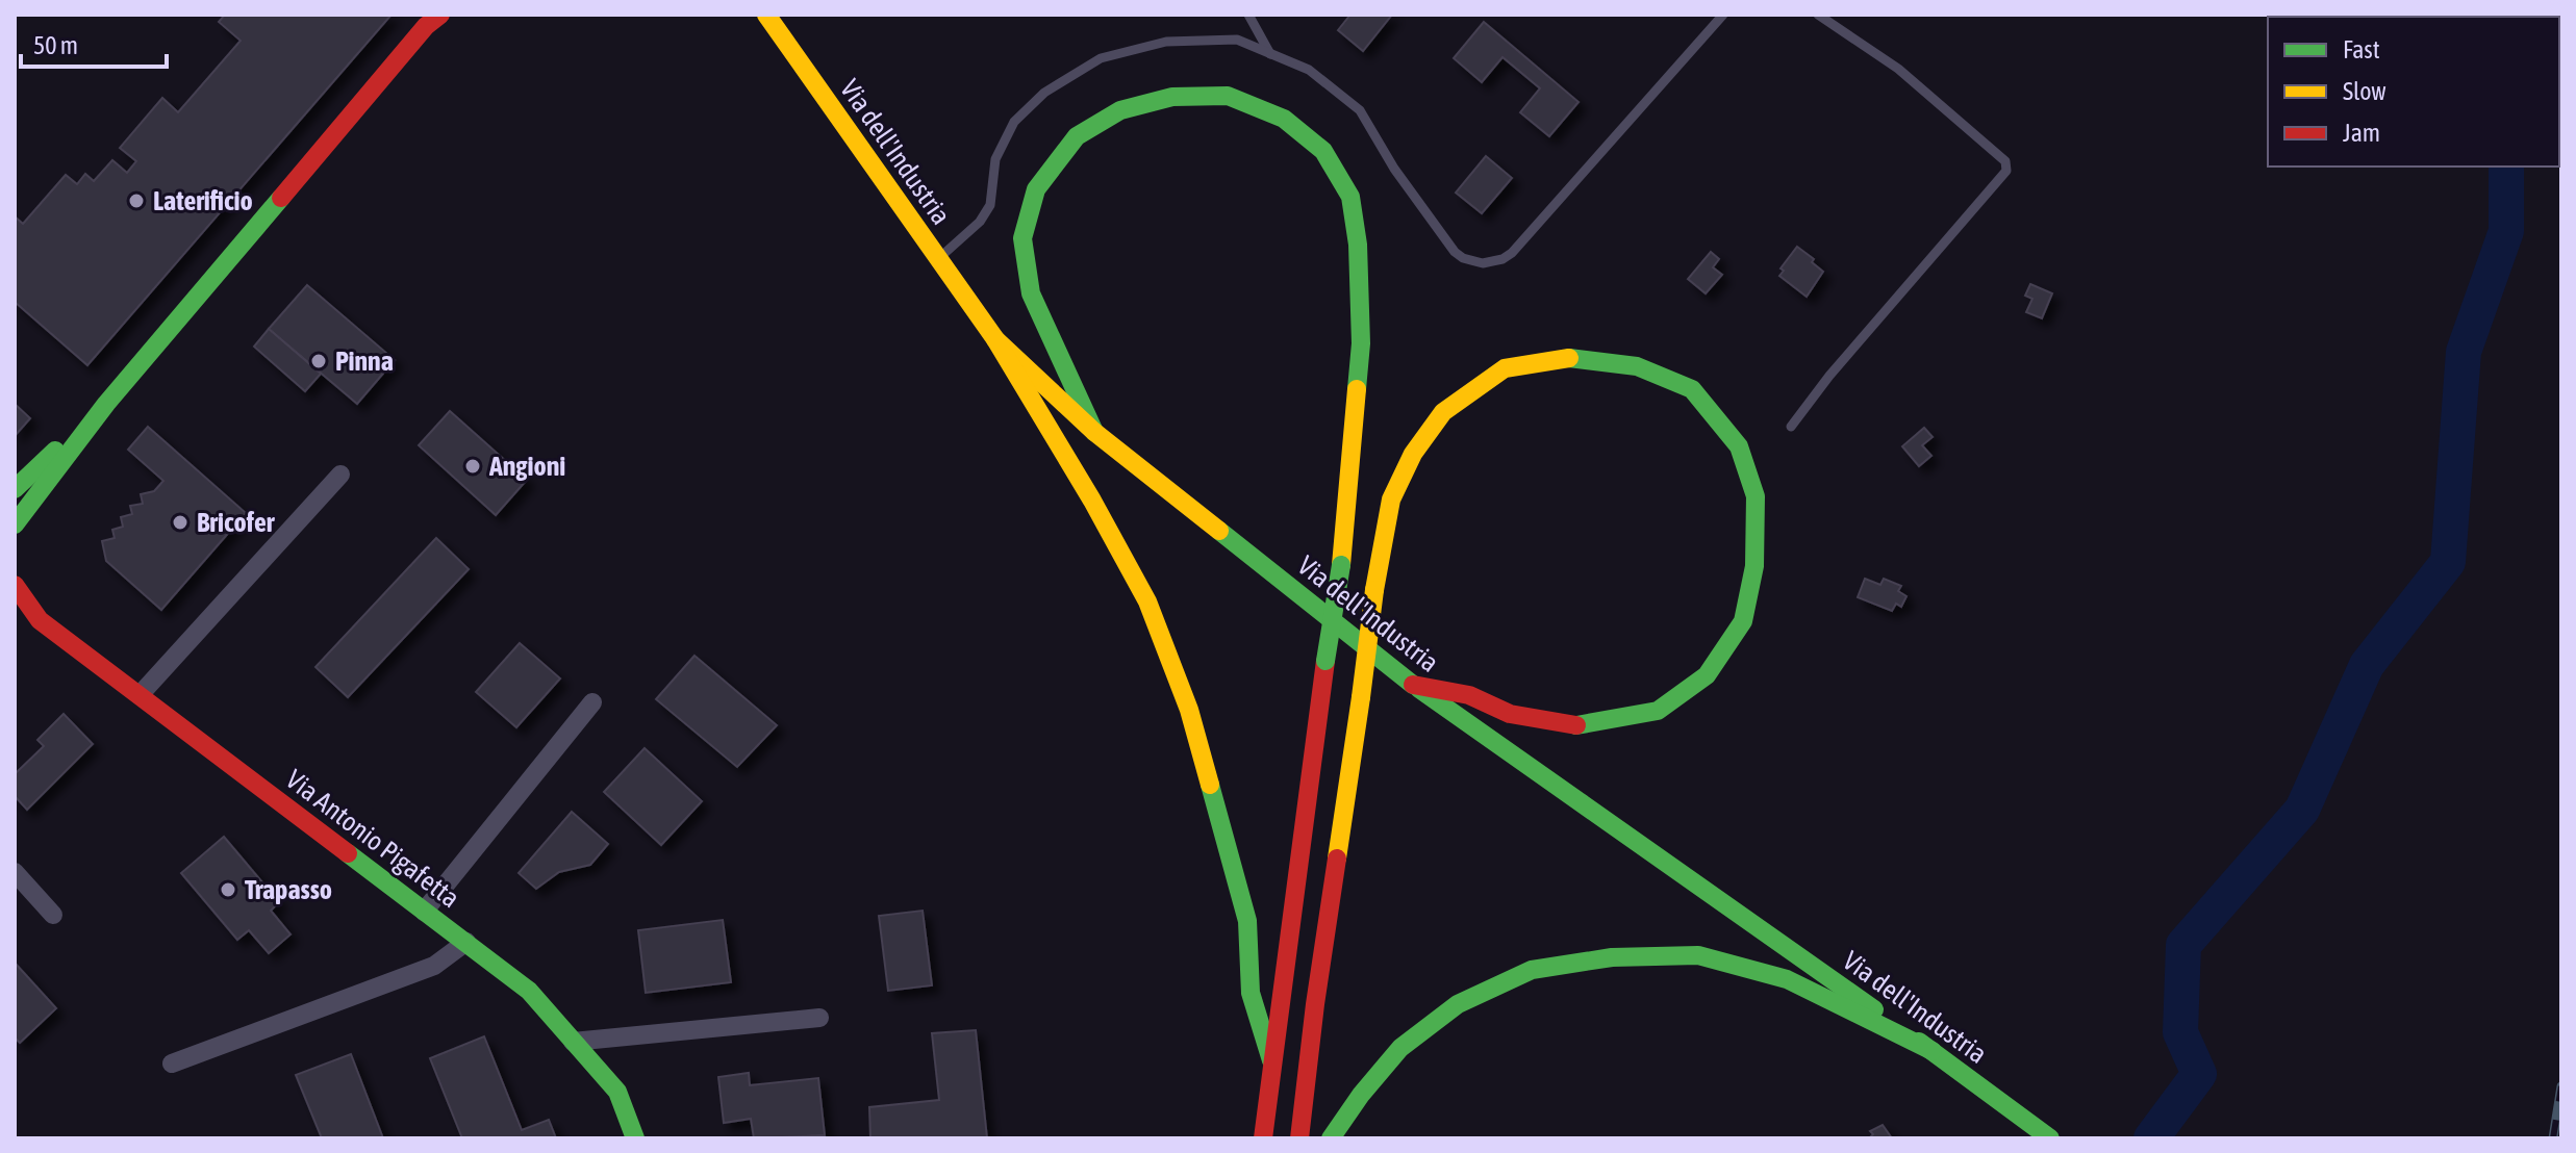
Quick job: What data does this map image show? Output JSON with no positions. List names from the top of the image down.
{
  "streets": {
    "main road": ["Via dell'Industria", "Via Antonio Pigafetta"]
  },
  "places": [
    "Laterificio",
    "Pinna",
    "Angioni",
    "Bricofer",
    "Trapasso"
  ],
  "legend": ["Fast", "Slow", "Jam"],
  "scale_bar": "50 m"
}
